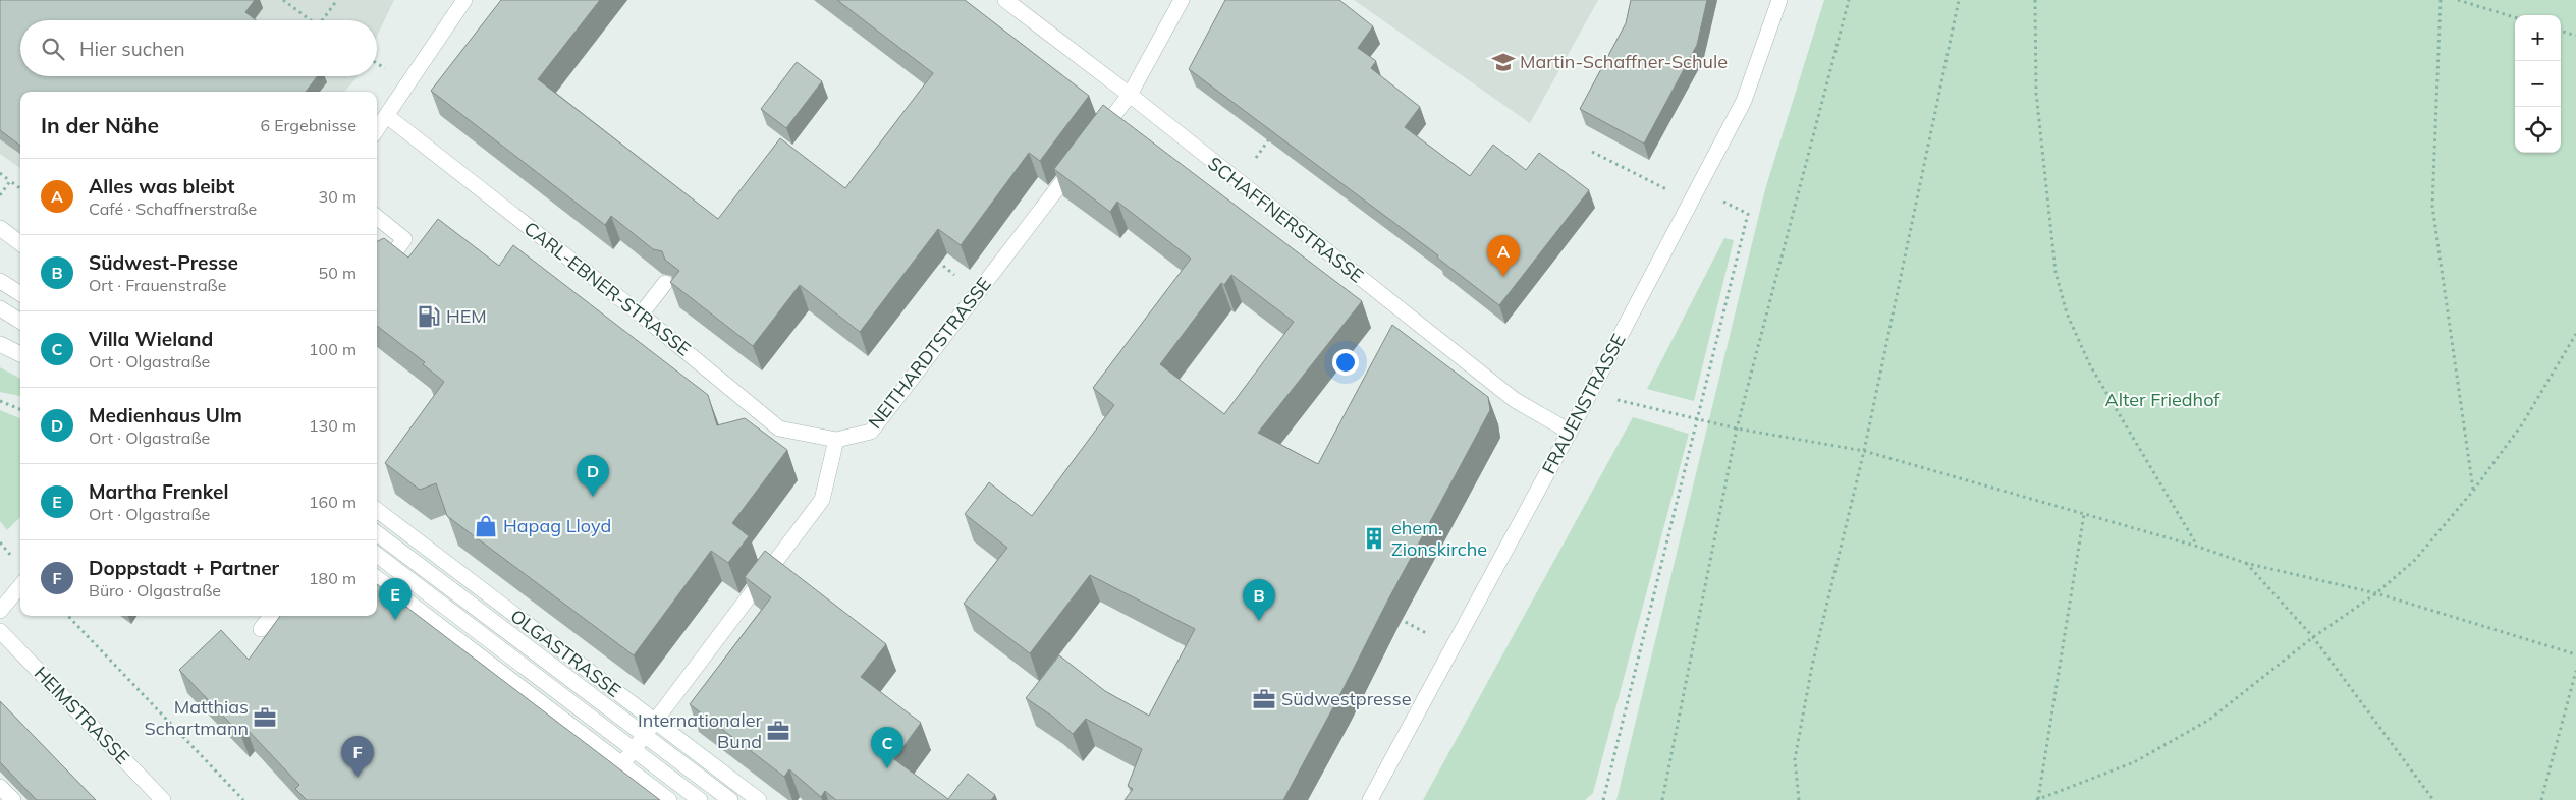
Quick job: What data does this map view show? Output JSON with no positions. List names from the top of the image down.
{
  "streets": {
    "street": [
      "SCHAFFNERSTRASSE",
      "CARL-EBNER-STRASSE",
      "NEITHARDTSTRASSE",
      "FRAUENSTRASSE",
      "OLGASTRASSE",
      "HEIMSTRASSE"
    ]
  },
  "crossings": [
    ["SCHAFFNERSTRASSE", "FRAUENSTRASSE"],
    ["CARL-EBNER-STRASSE", "NEITHARDTSTRASSE"]
  ],
  "parks": ["Alter Friedhof"],
  "places": {
    "school or university": ["Martin-Schaffner-Schule"],
    "fuel station": ["HEM"],
    "shop": ["Hapag Lloyd"],
    "building": ["ehem. Zionskirche"],
    "office": ["Südwestpresse", "Matthias Schartmann", "Internationaler Bund"]
  },
  "page": {
    "map_buttons": ["+", "−"],
    "search": "Hier suchen",
    "heading": ["In der Nähe", "6 Ergebnisse"],
    "list": [
      {
        "mark": "A",
        "name": "Alles was bleibt",
        "note": "Café · Schaffnerstraße",
        "value": "30 m"
      },
      {
        "mark": "B",
        "name": "Südwest-Presse",
        "note": "Ort · Frauenstraße",
        "value": "50 m"
      },
      {
        "mark": "C",
        "name": "Villa Wieland",
        "note": "Ort · Olgastraße",
        "value": "100 m"
      },
      {
        "mark": "D",
        "name": "Medienhaus Ulm",
        "note": "Ort · Olgastraße",
        "value": "130 m"
      },
      {
        "mark": "E",
        "name": "Martha Frenkel",
        "note": "Ort · Olgastraße",
        "value": "160 m"
      },
      {
        "mark": "F",
        "name": "Doppstadt + Partner",
        "note": "Büro · Olgastraße",
        "value": "180 m"
      }
    ],
    "pins": [
      "A",
      "D",
      "E",
      "B",
      "C",
      "F"
    ]
  }
}
